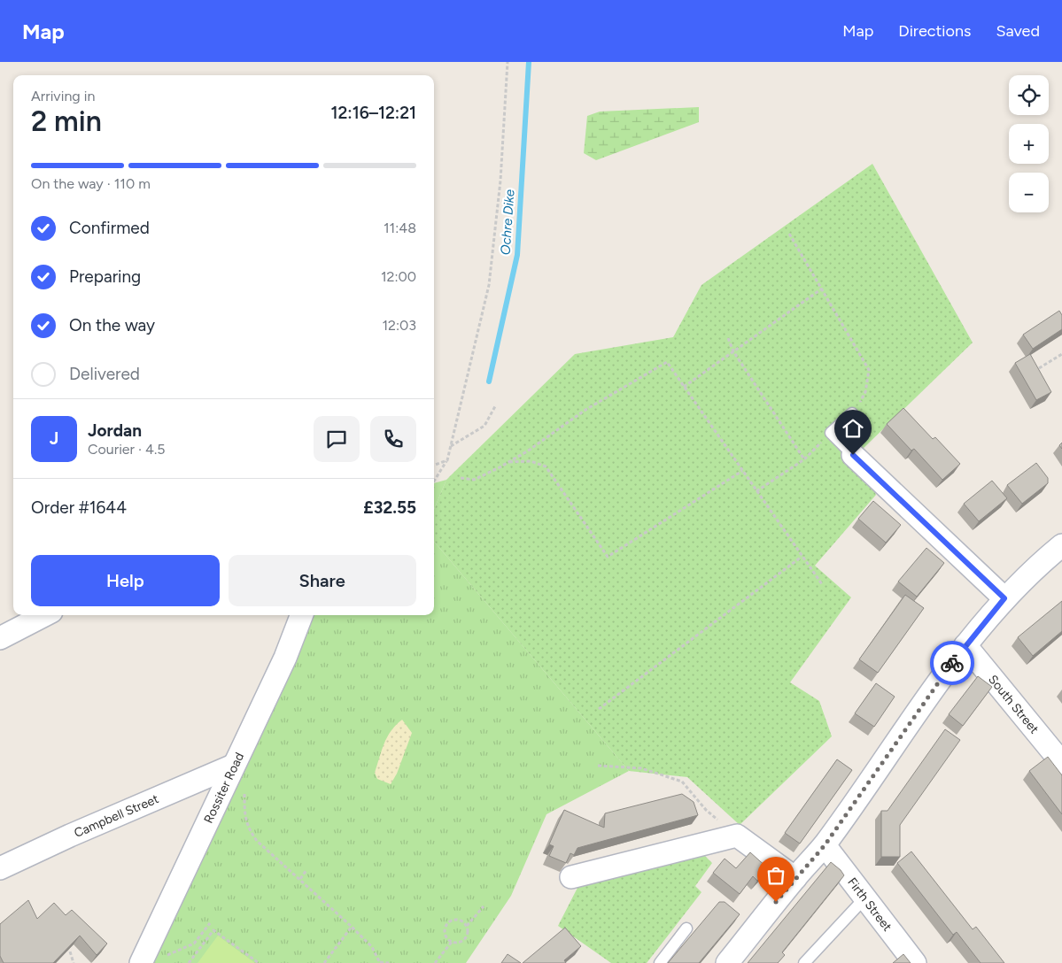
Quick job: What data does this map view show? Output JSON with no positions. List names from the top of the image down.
{
  "streets": {
    "street": [
      "South Street",
      "Rossiter Road",
      "Campbell Street",
      "Firth Street"
    ]
  },
  "crossings": [
    ["Rossiter Road", "Campbell Street"]
  ],
  "water": ["Ochre Dike"],
  "page": {
    "header": "Map",
    "nav": ["Map", "Directions", "Saved"],
    "map_buttons": ["+", "−"],
    "heading": ["2 min", "Arriving in", "12:16–12:21"],
    "panel": [
      "Jordan",
      "Courier · 4.5",
      "Order #1644",
      "£32.55"
    ],
    "bar": "On the way · 110 m",
    "list": [
      ["Confirmed", "11:48"],
      ["Preparing", "12:00"],
      ["On the way", "12:03"],
      "Delivered"
    ],
    "round": "J",
    "buttons": ["Help", "Share"]
  }
}
